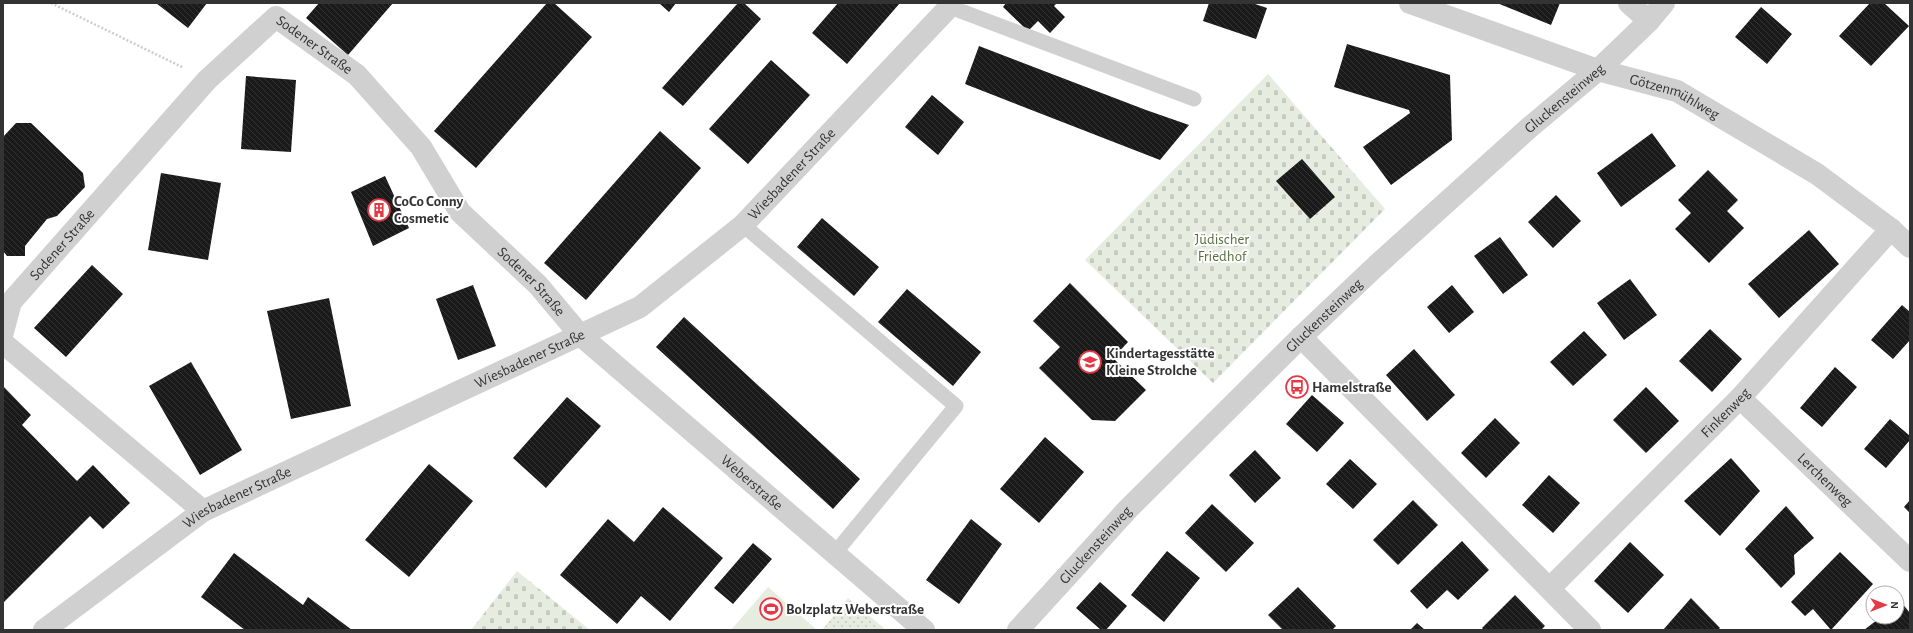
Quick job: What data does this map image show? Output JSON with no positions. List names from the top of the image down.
{
  "streets": {
    "street": [
      "Sodener Straße",
      "Gluckensteinweg",
      "Götzenmühlweg",
      "Wiesbadener Straße",
      "Finkenweg",
      "Lerchenweg",
      "Weberstraße"
    ]
  },
  "crossings": [
    ["Sodener Straße", "Wiesbadener Straße"],
    ["Sodener Straße", "Weberstraße"],
    ["Gluckensteinweg", "Götzenmühlweg"],
    ["Götzenmühlweg", "Finkenweg"],
    ["Wiesbadener Straße", "Weberstraße"],
    ["Finkenweg", "Lerchenweg"]
  ],
  "parks": ["Jüdischer Friedhof"],
  "places": {
    "building": ["CoCo Conny Cosmetic"],
    "school or university": ["Kindertagesstätte Kleine Strolche"],
    "bus stop": ["Hamelstraße"],
    "sports": ["Bolzplatz Weberstraße"]
  },
  "north": "right"
}
